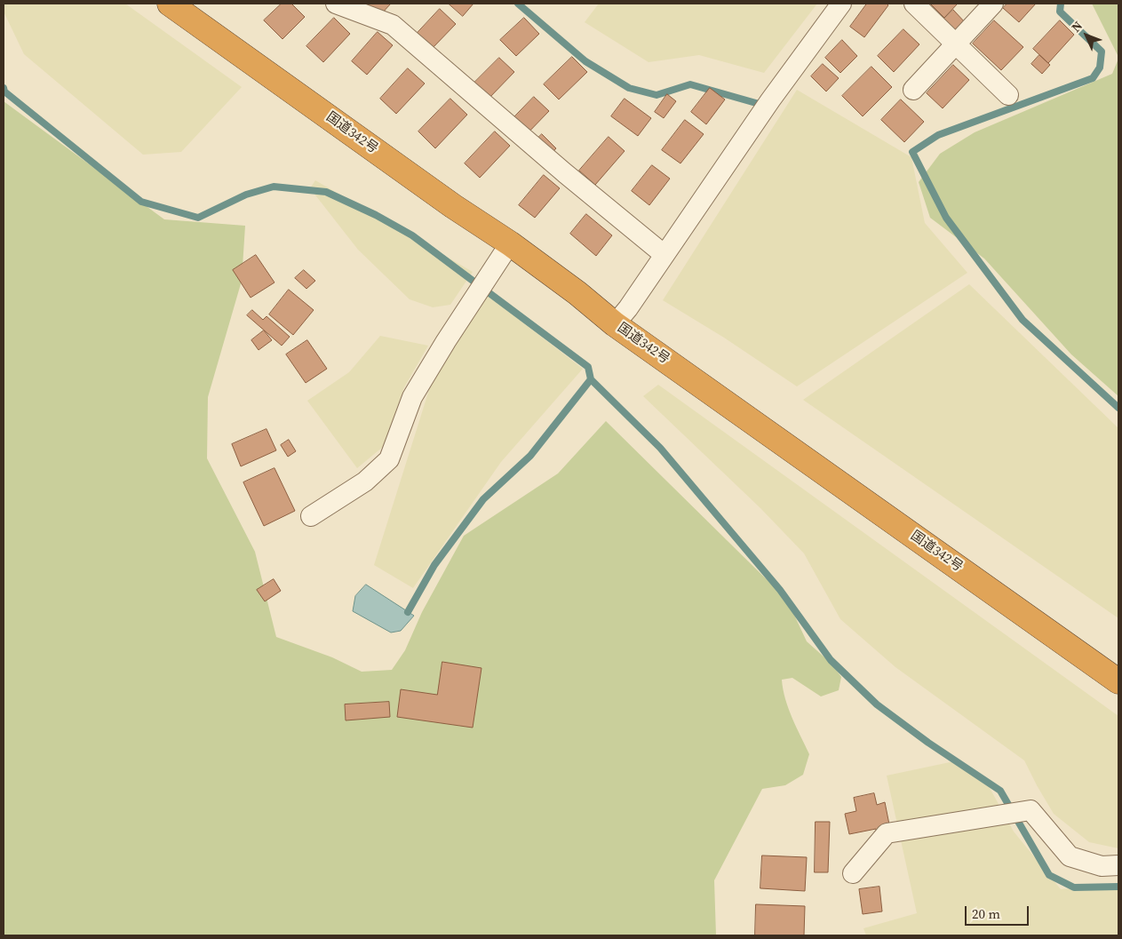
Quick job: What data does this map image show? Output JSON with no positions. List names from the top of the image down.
{
  "streets": {
    "highway": ["国道342号"]
  },
  "scale_bar": "20 m",
  "north": "top left"
}
